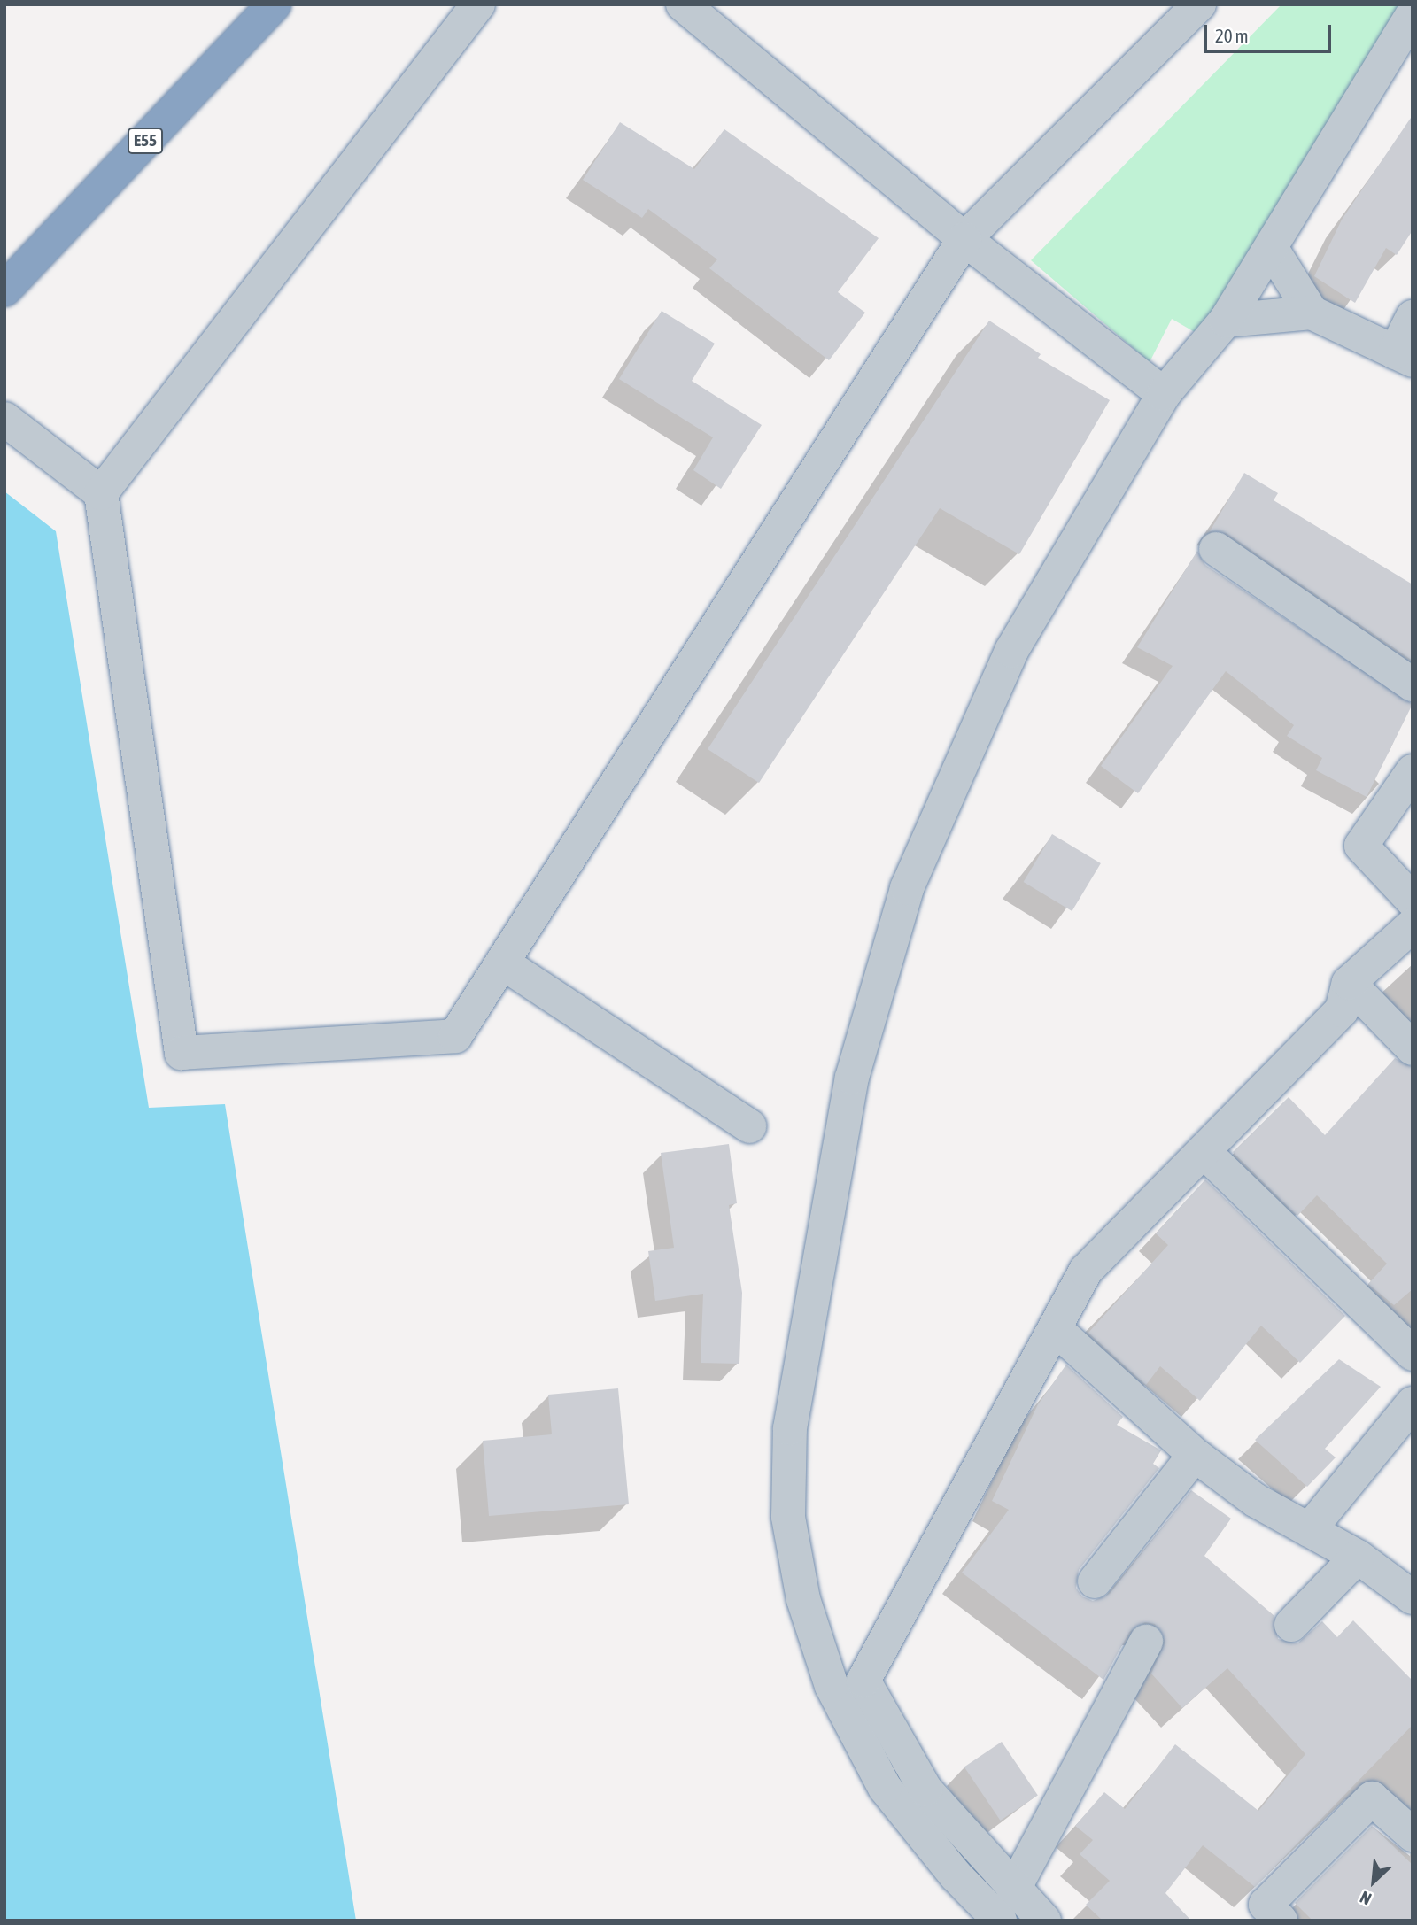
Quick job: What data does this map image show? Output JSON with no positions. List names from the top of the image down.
{
  "streets": {
    "highway": ["E55"]
  },
  "scale_bar": "20 m",
  "north": "bottom left"
}
